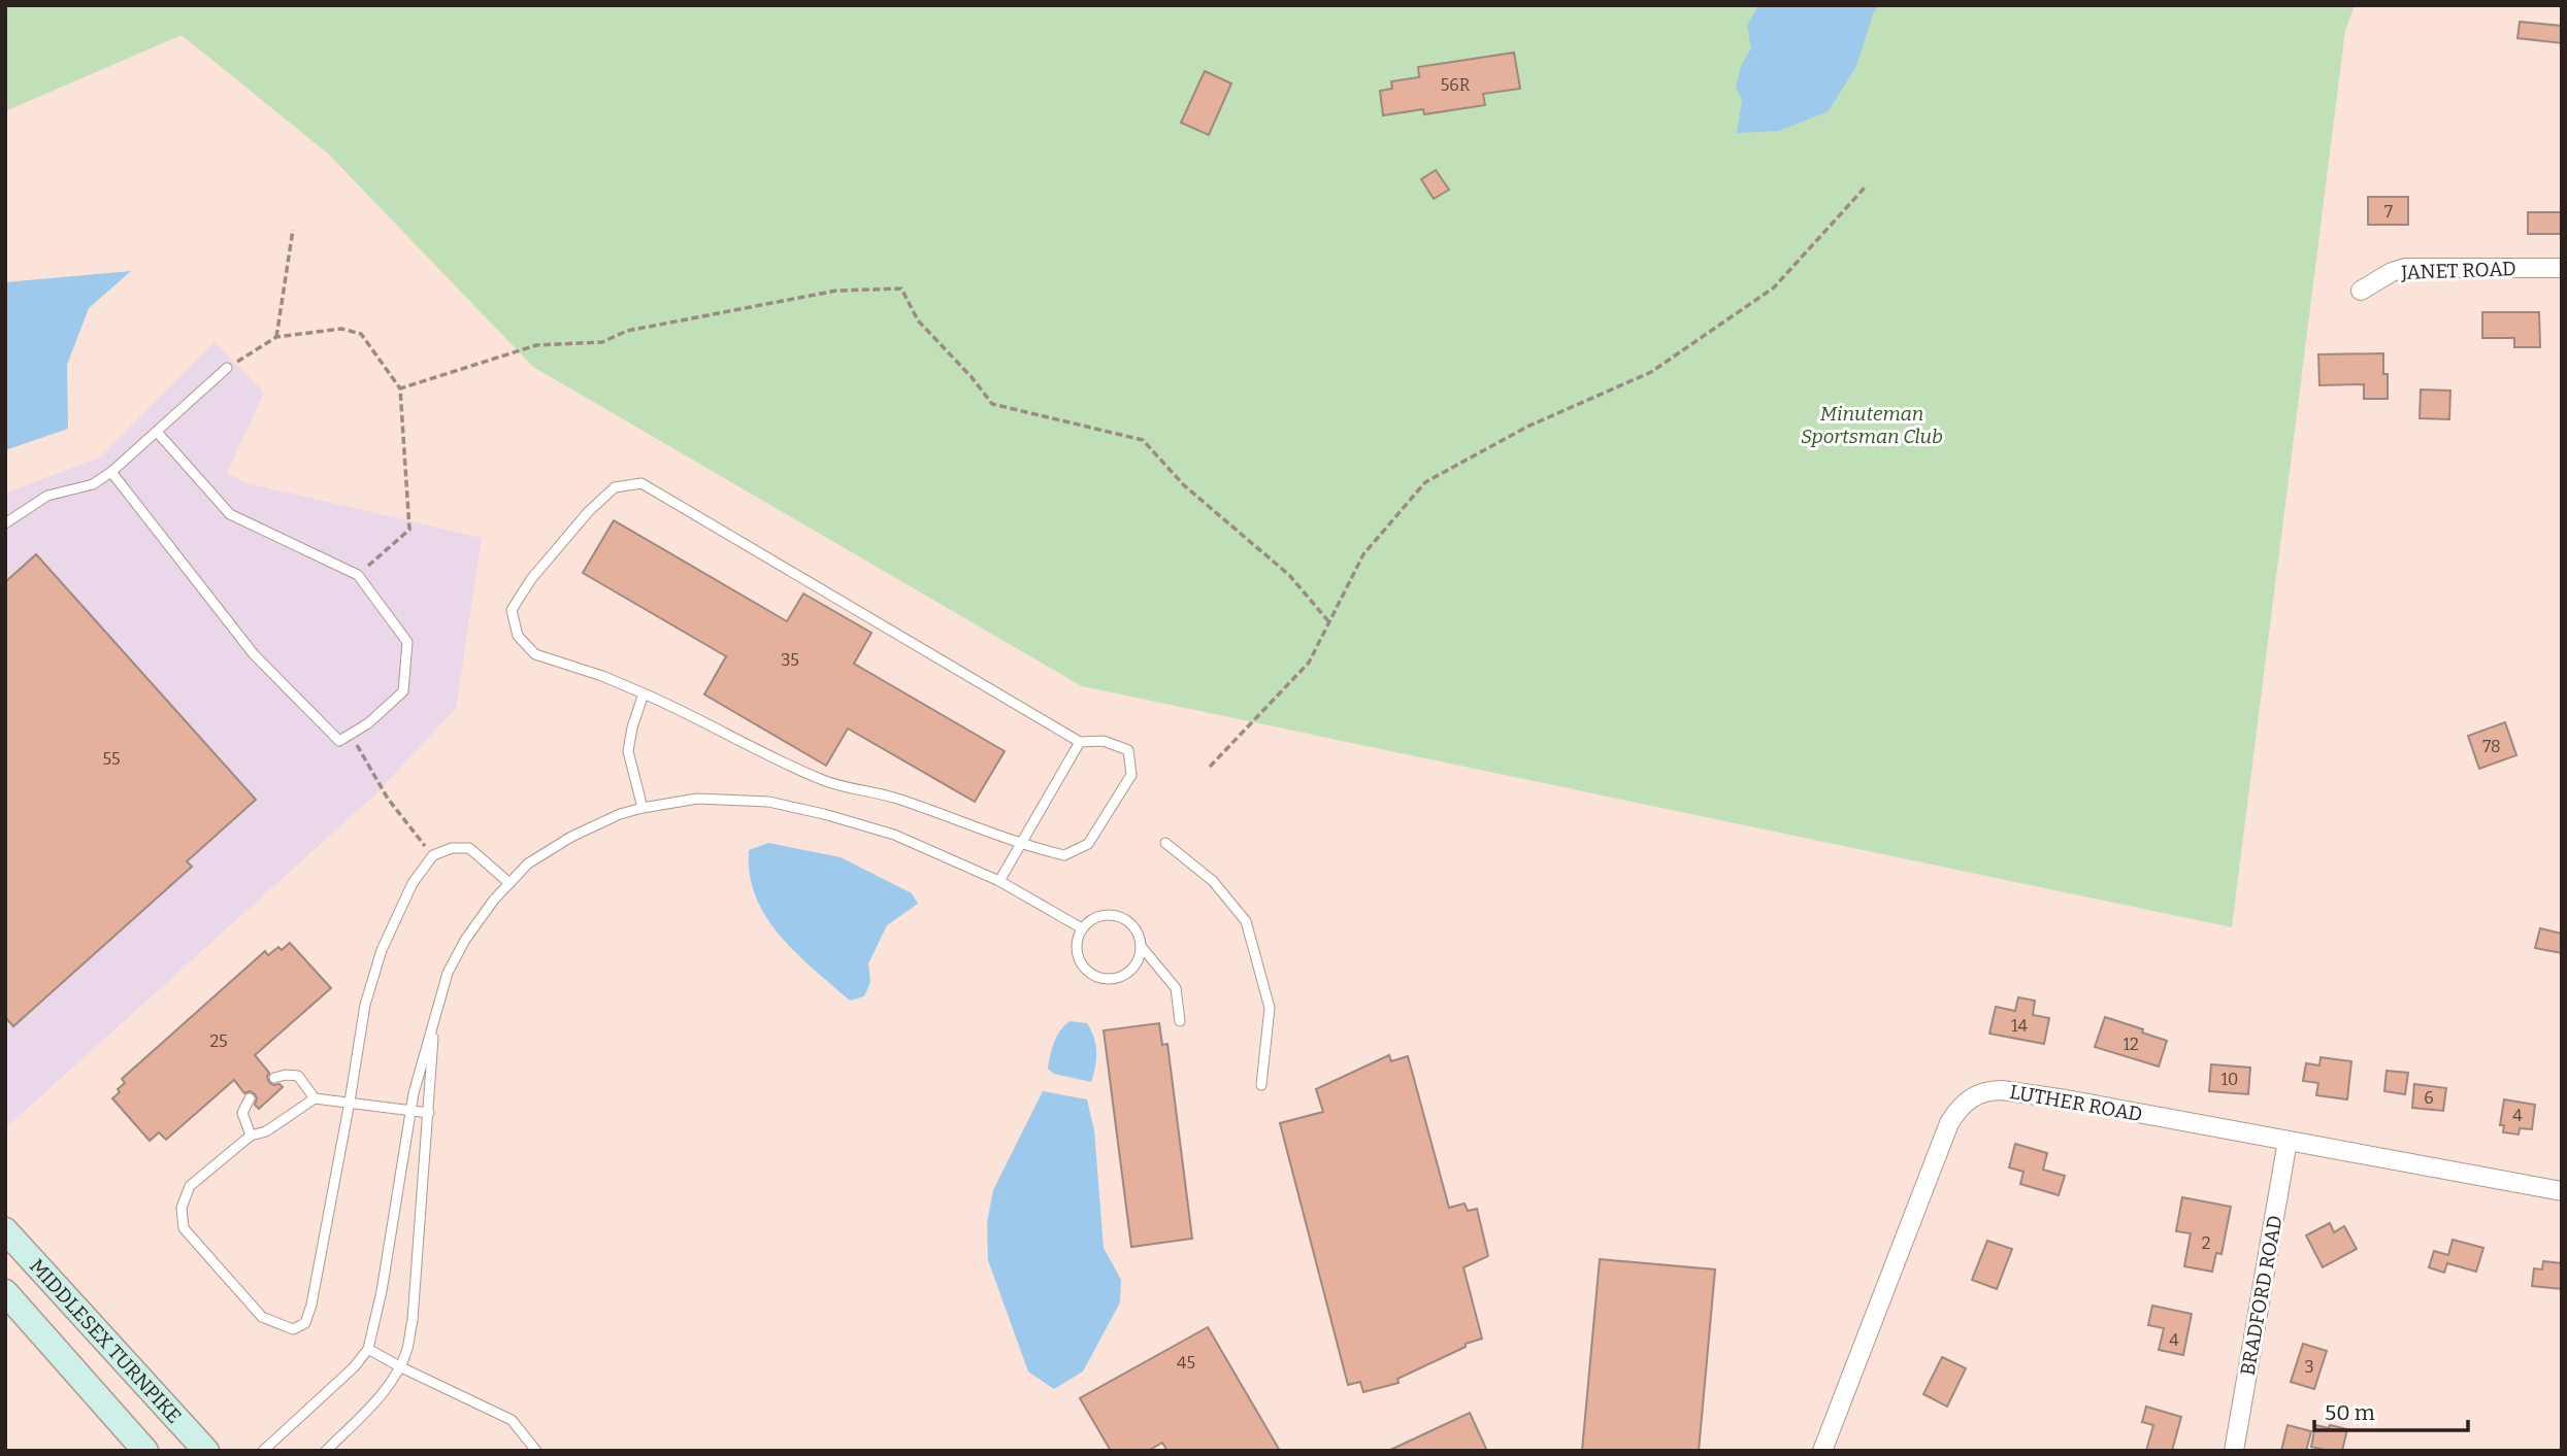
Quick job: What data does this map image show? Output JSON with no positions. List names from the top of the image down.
{
  "streets": {
    "main road": ["MIDDLESEX TURNPIKE"],
    "street": ["JANET ROAD", "LUTHER ROAD", "BRADFORD ROAD"]
  },
  "crossings": [
    ["LUTHER ROAD", "BRADFORD ROAD"]
  ],
  "parks": ["Minuteman Sportsman Club"],
  "house_numbers": [
    "56R",
    "7",
    "35",
    "78",
    "55",
    "14",
    "25",
    "12",
    "10",
    "6",
    "4",
    "2",
    "4",
    "45",
    "3"
  ],
  "scale_bar": "50 m"
}
